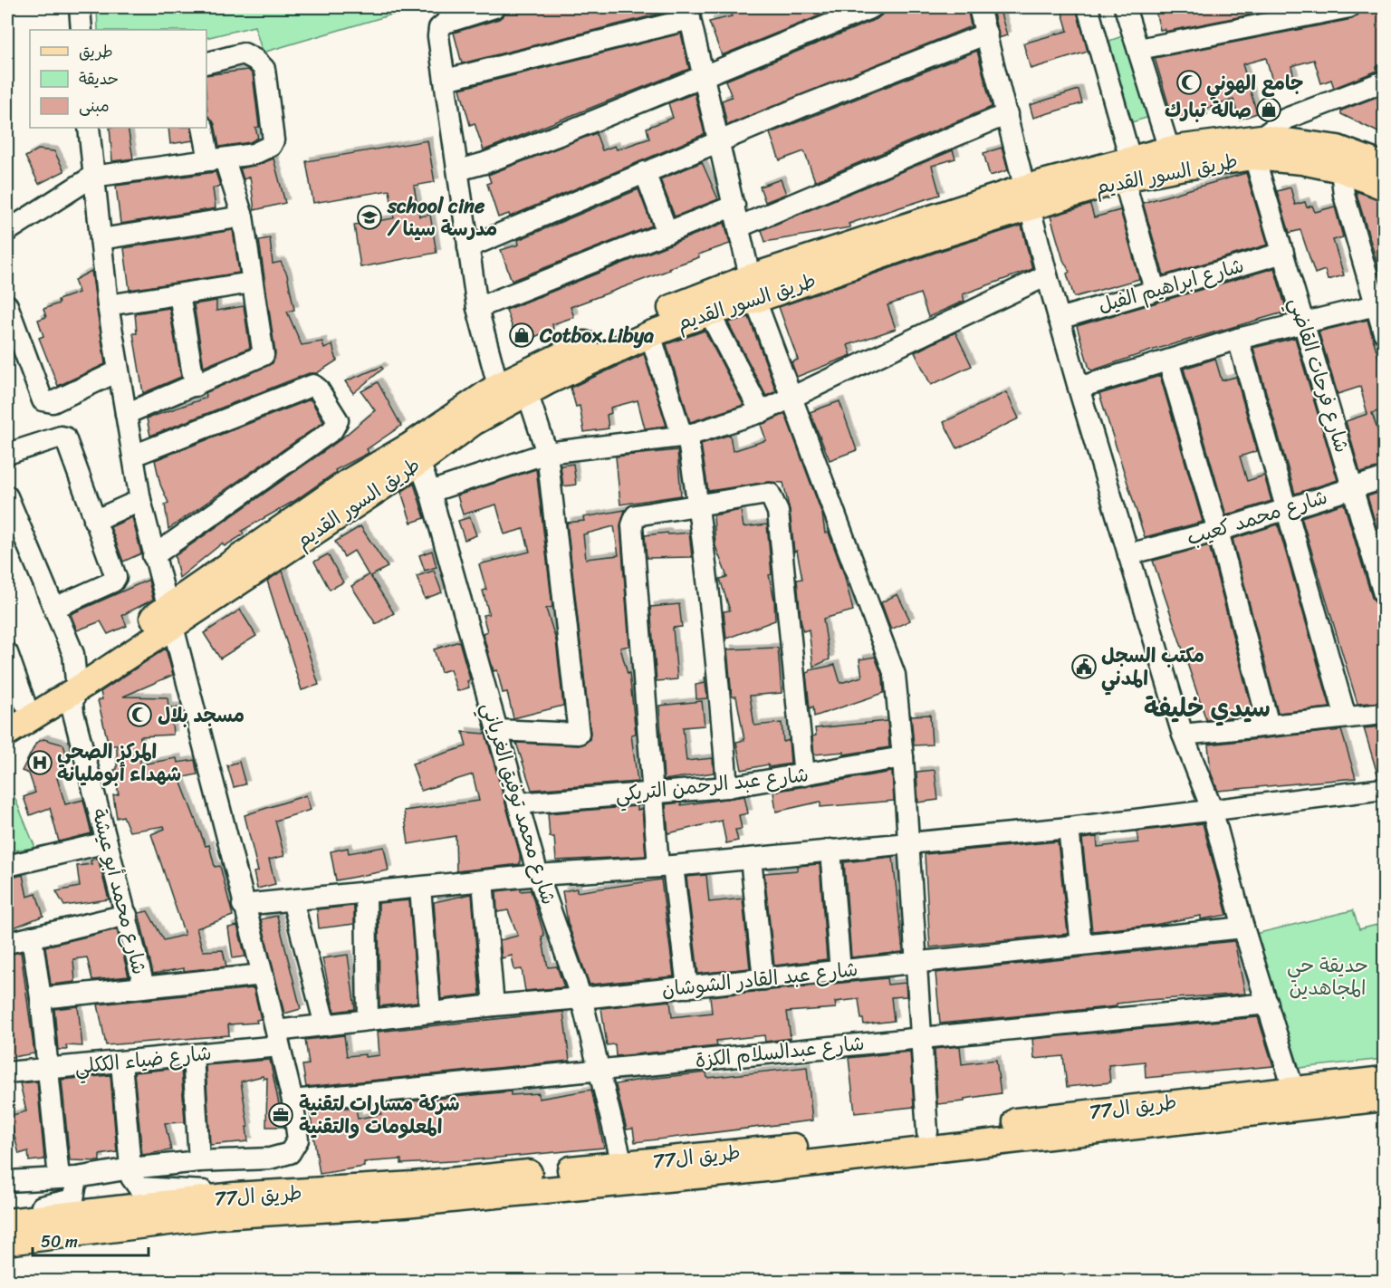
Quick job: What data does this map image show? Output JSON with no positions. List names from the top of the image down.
{
  "streets": {
    "main road": ["طريق السور القديم", "طريق ال77"],
    "street": [
      "شارع ابراهيم الفيل",
      "شارع فرحات القاضي",
      "شارع محمد كعيب",
      "شارع عبد الرحمن التريكي",
      "شارع محمد توفيق الغرياني",
      "شارع محمد أبو عيشة",
      "شارع عبد القادر الشوشان",
      "شارع عبدالسلام الكزة",
      "شارع ضياء الككلي"
    ]
  },
  "crossings": [
    ["طريق السور القديم", "شارع فرحات القاضي"],
    ["طريق السور القديم", "شارع محمد توفيق الغرياني"],
    ["طريق السور القديم", "شارع محمد أبو عيشة"],
    ["شارع ابراهيم الفيل", "شارع فرحات القاضي"],
    ["شارع فرحات القاضي", "شارع محمد كعيب"],
    ["شارع عبد الرحمن التريكي", "شارع محمد توفيق الغرياني"],
    ["شارع محمد توفيق الغرياني", "شارع عبد القادر الشوشان"],
    ["شارع محمد توفيق الغرياني", "شارع عبدالسلام الكزة"],
    ["شارع محمد توفيق الغرياني", "طريق ال77"],
    ["شارع عبد القادر الشوشان", "شارع ضياء الككلي"]
  ],
  "districts": ["سيدي خليفة"],
  "parks": ["حديقة حي المجاهدين"],
  "places": {
    "mosque": ["جامع الهوني", "مسجد بلال"],
    "shop": ["صالة تبارك", "Cotbox.Libya"],
    "school or university": ["school cine / مدرسة سينا"],
    "public building": ["مكتب السجل المدني"],
    "hospital": ["المركز الصحي شهداء أبومليانة"],
    "office": ["شركة مسارات لتقنية المعلومات والتقنية"]
  },
  "legend": ["طريق", "حديقة", "مبنى"],
  "scale_bar": "50 m"
}
